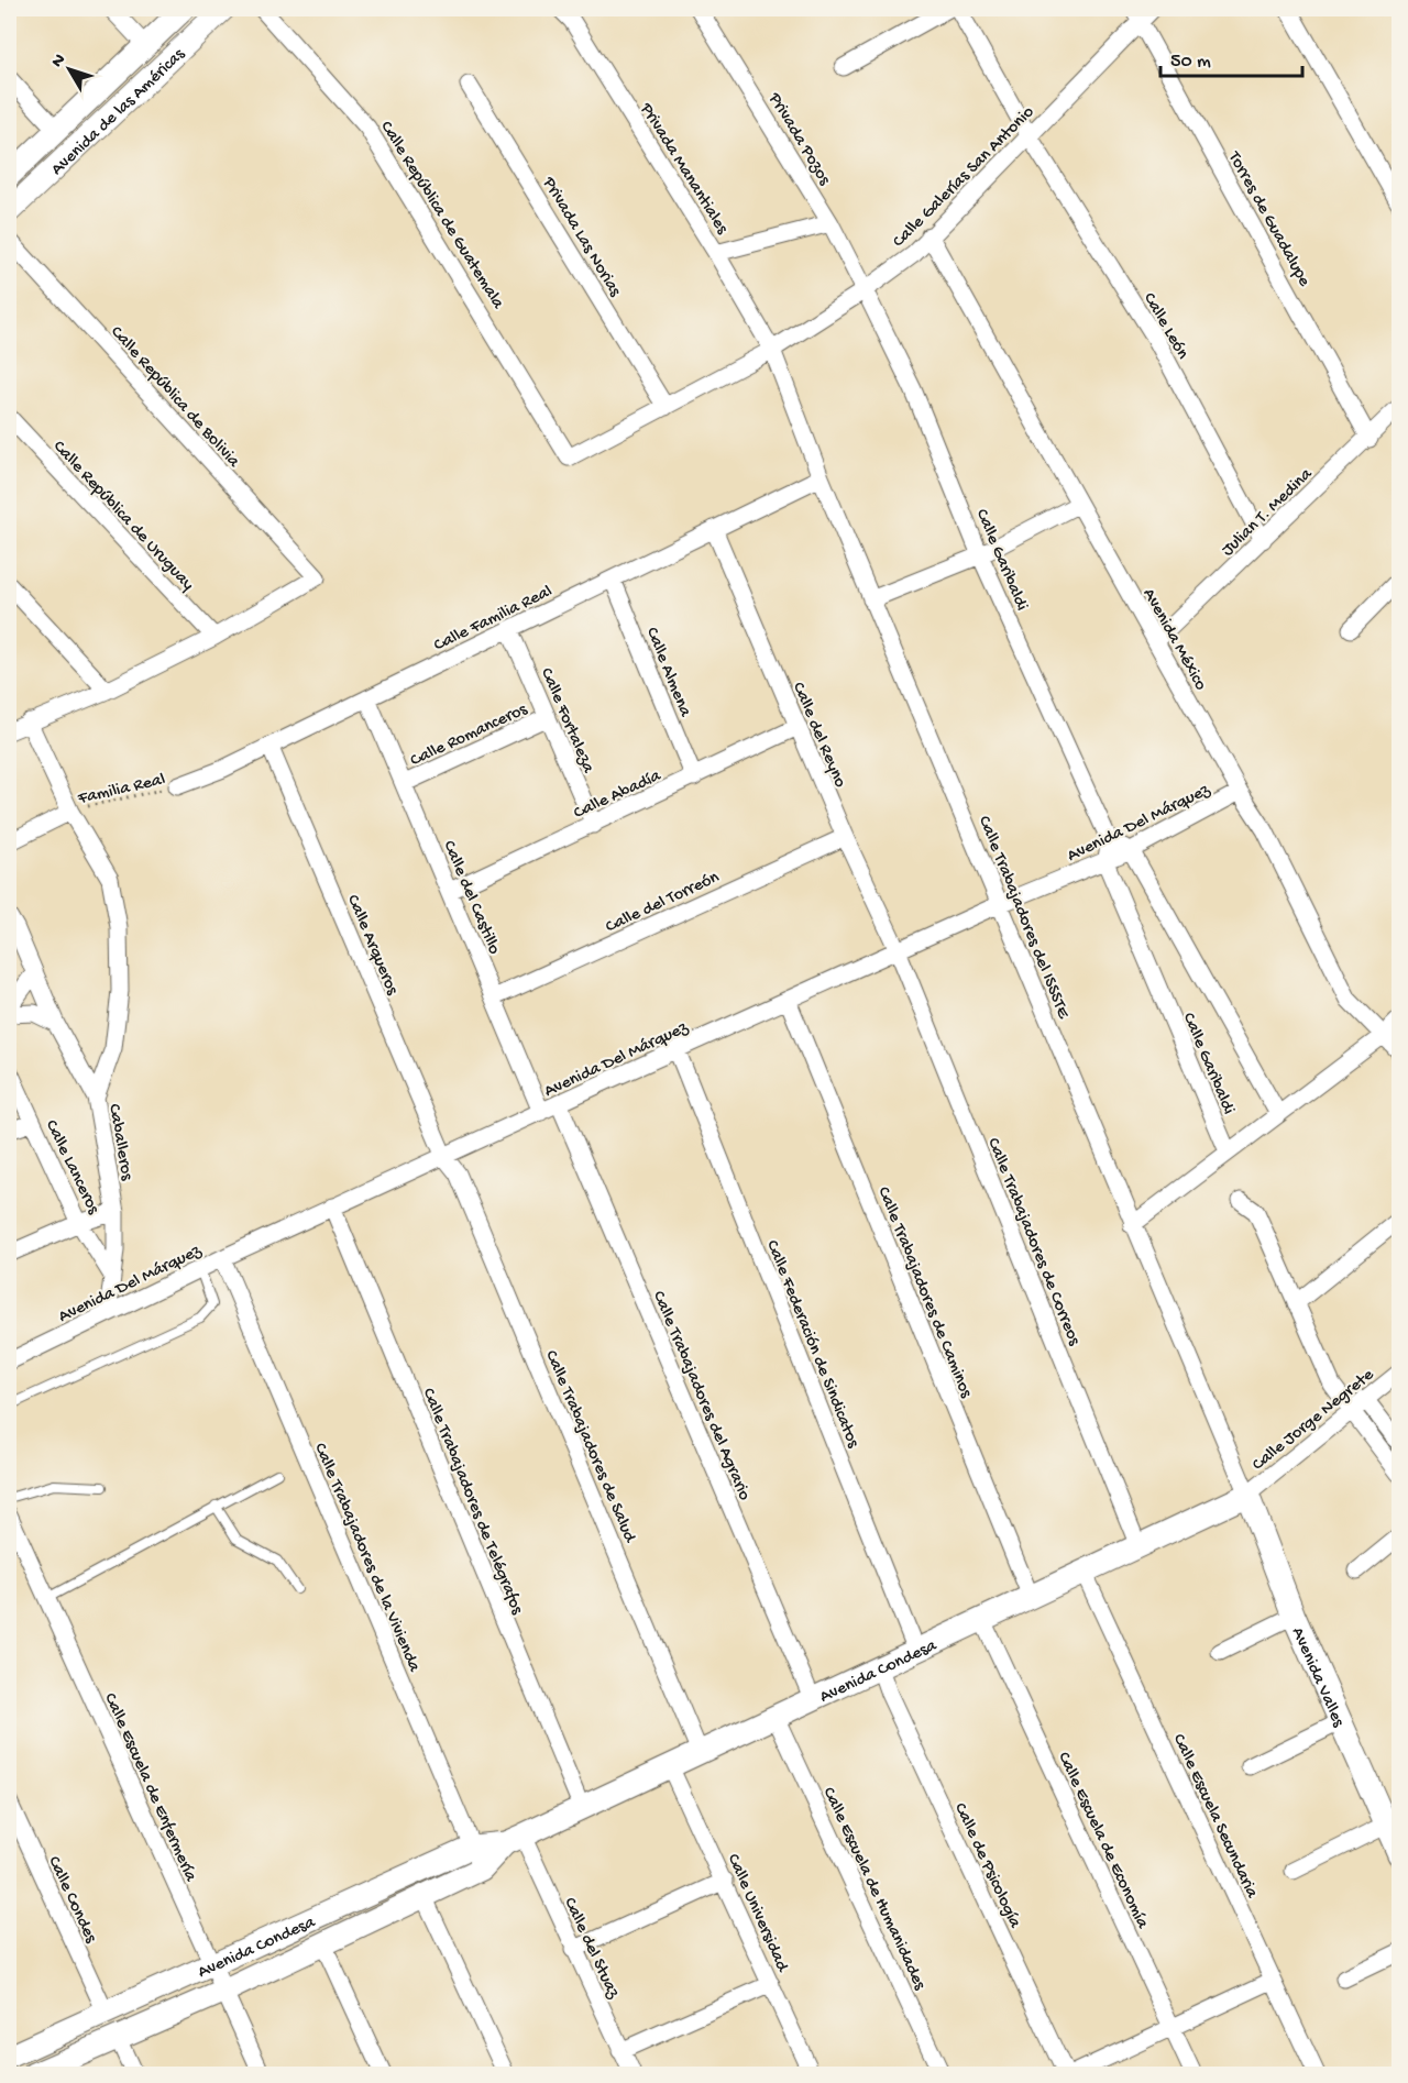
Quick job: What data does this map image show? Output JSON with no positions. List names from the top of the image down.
{
  "streets": {
    "street": [
      "Avenida de las Américas",
      "Privada Pozos",
      "Privada Manantiales",
      "Calle Galerías San Antonio",
      "Calle República de Guatemala",
      "Torres de Guadalupe",
      "Privada Las Norias",
      "Calle León",
      "Calle República de Bolivia",
      "Julian T. Medina",
      "Calle República de Uruguay",
      "Calle Garibaldi",
      "Calle Familia Real",
      "Avenida México",
      "Calle Almena",
      "Calle Fortaleza",
      "Calle Romanceros",
      "Calle del Reyno",
      "Calle Abadía",
      "Avenida Del Márquez",
      "Calle del Castillo",
      "Calle del Torreón",
      "Calle Trabajadores del ISSSTE",
      "Calle Arqueros",
      "Caballeros",
      "Calle Lanceros",
      "Calle Trabajadores de Correos",
      "Calle Trabajadores de Caminos",
      "Calle Federación de Sindicatos",
      "Calle Trabajadores del Agrario",
      "Calle Jorge Negrete",
      "Calle Trabajadores de Salud",
      "Calle Trabajadores de Telégrafos",
      "Calle Trabajadores de la Vivienda",
      "Avenida Condesa",
      "Avenida Valles",
      "Calle Escuela de Enfermería",
      "Calle Escuela Secundaria",
      "Calle Escuela de Economía",
      "Calle de Psicología",
      "Calle Escuela de Humanidades",
      "Calle Condes",
      "Calle Universidad",
      "Calle del Stuaz"
    ],
    "path": ["Familia Real"]
  },
  "crossings": [
    ["Privada Pozos", "Calle Galerías San Antonio"],
    ["Privada Pozos", "Calle Garibaldi"],
    ["Privada Manantiales", "Calle Galerías San Antonio"],
    ["Privada Manantiales", "Calle Trabajadores del ISSSTE"],
    ["Calle Galerías San Antonio", "Calle República de Guatemala"],
    ["Calle Galerías San Antonio", "Torres de Guadalupe"],
    ["Calle Galerías San Antonio", "Privada Las Norias"],
    ["Calle Galerías San Antonio", "Calle León"],
    ["Calle Galerías San Antonio", "Calle Garibaldi"],
    ["Calle Galerías San Antonio", "Avenida México"],
    ["Calle Galerías San Antonio", "Calle Trabajadores del ISSSTE"],
    ["Torres de Guadalupe", "Julian T. Medina"],
    ["Calle León", "Julian T. Medina"],
    ["Calle República de Bolivia", "Calle República de Uruguay"],
    ["Julian T. Medina", "Avenida México"],
    ["Calle Garibaldi", "Avenida Del Márquez"],
    ["Calle Familia Real", "Calle Almena"],
    ["Calle Familia Real", "Calle Fortaleza"],
    ["Calle Familia Real", "Calle del Reyno"],
    ["Calle Familia Real", "Familia Real"],
    ["Calle Familia Real", "Calle del Castillo"],
    ["Calle Familia Real", "Calle Trabajadores del ISSSTE"],
    ["Calle Familia Real", "Calle Arqueros"],
    ["Avenida México", "Avenida Del Márquez"],
    ["Calle Almena", "Calle Abadía"],
    ["Calle Fortaleza", "Calle Romanceros"],
    ["Calle Fortaleza", "Calle Abadía"],
    ["Calle Romanceros", "Calle del Castillo"],
    ["Calle del Reyno", "Calle Abadía"],
    ["Calle del Reyno", "Avenida Del Márquez"],
    ["Calle del Reyno", "Calle del Torreón"],
    ["Calle del Reyno", "Calle Trabajadores de Correos"],
    ["Calle Abadía", "Calle del Castillo"],
    ["Avenida Del Márquez", "Calle del Castillo"],
    ["Avenida Del Márquez", "Calle Trabajadores del ISSSTE"],
    ["Avenida Del Márquez", "Calle Arqueros"],
    ["Avenida Del Márquez", "Caballeros"],
    ["Avenida Del Márquez", "Calle Trabajadores de Correos"],
    ["Avenida Del Márquez", "Calle Trabajadores de Caminos"],
    ["Avenida Del Márquez", "Calle Federación de Sindicatos"],
    ["Avenida Del Márquez", "Calle Trabajadores del Agrario"],
    ["Avenida Del Márquez", "Calle Trabajadores de Salud"],
    ["Avenida Del Márquez", "Calle Trabajadores de Telégrafos"],
    ["Avenida Del Márquez", "Calle Trabajadores de la Vivienda"],
    ["Calle del Castillo", "Calle del Torreón"],
    ["Calle Trabajadores del ISSSTE", "Calle Jorge Negrete"],
    ["Calle Trabajadores del ISSSTE", "Avenida Condesa"],
    ["Calle Trabajadores del ISSSTE", "Avenida Valles"],
    ["Calle Arqueros", "Calle Trabajadores de Salud"],
    ["Caballeros", "Calle Lanceros"],
    ["Calle Trabajadores de Correos", "Avenida Condesa"],
    ["Calle Trabajadores de Caminos", "Avenida Condesa"],
    ["Calle Federación de Sindicatos", "Avenida Condesa"],
    ["Calle Trabajadores del Agrario", "Avenida Condesa"],
    ["Calle Jorge Negrete", "Avenida Condesa"],
    ["Calle Jorge Negrete", "Avenida Valles"],
    ["Calle Trabajadores de Salud", "Avenida Condesa"],
    ["Calle Trabajadores de Telégrafos", "Avenida Condesa"],
    ["Calle Trabajadores de la Vivienda", "Avenida Condesa"],
    ["Avenida Condesa", "Avenida Valles"],
    ["Avenida Condesa", "Calle Escuela de Enfermería"],
    ["Avenida Condesa", "Calle Escuela Secundaria"],
    ["Avenida Condesa", "Calle Escuela de Economía"],
    ["Avenida Condesa", "Calle de Psicología"],
    ["Avenida Condesa", "Calle Escuela de Humanidades"],
    ["Avenida Condesa", "Calle Condes"],
    ["Avenida Condesa", "Calle Universidad"],
    ["Avenida Condesa", "Calle del Stuaz"]
  ],
  "scale_bar": "50 m",
  "north": "top left"
}
